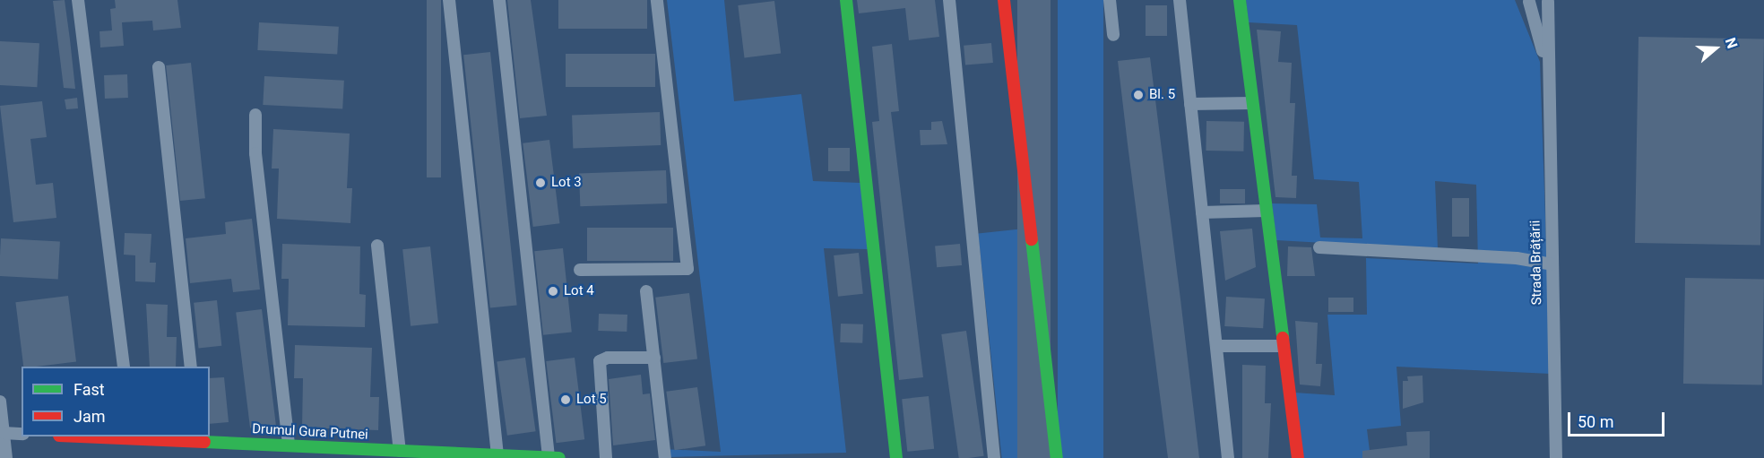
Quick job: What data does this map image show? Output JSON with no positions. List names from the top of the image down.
{
  "streets": {
    "street": ["Strada Brățării", "Drumul Gura Putnei"]
  },
  "places": [
    "Bl. 5",
    "Lot 3",
    "Lot 4",
    "Lot 5"
  ],
  "legend": ["Fast", "Jam"],
  "scale_bar": "50 m",
  "north": "right"
}
